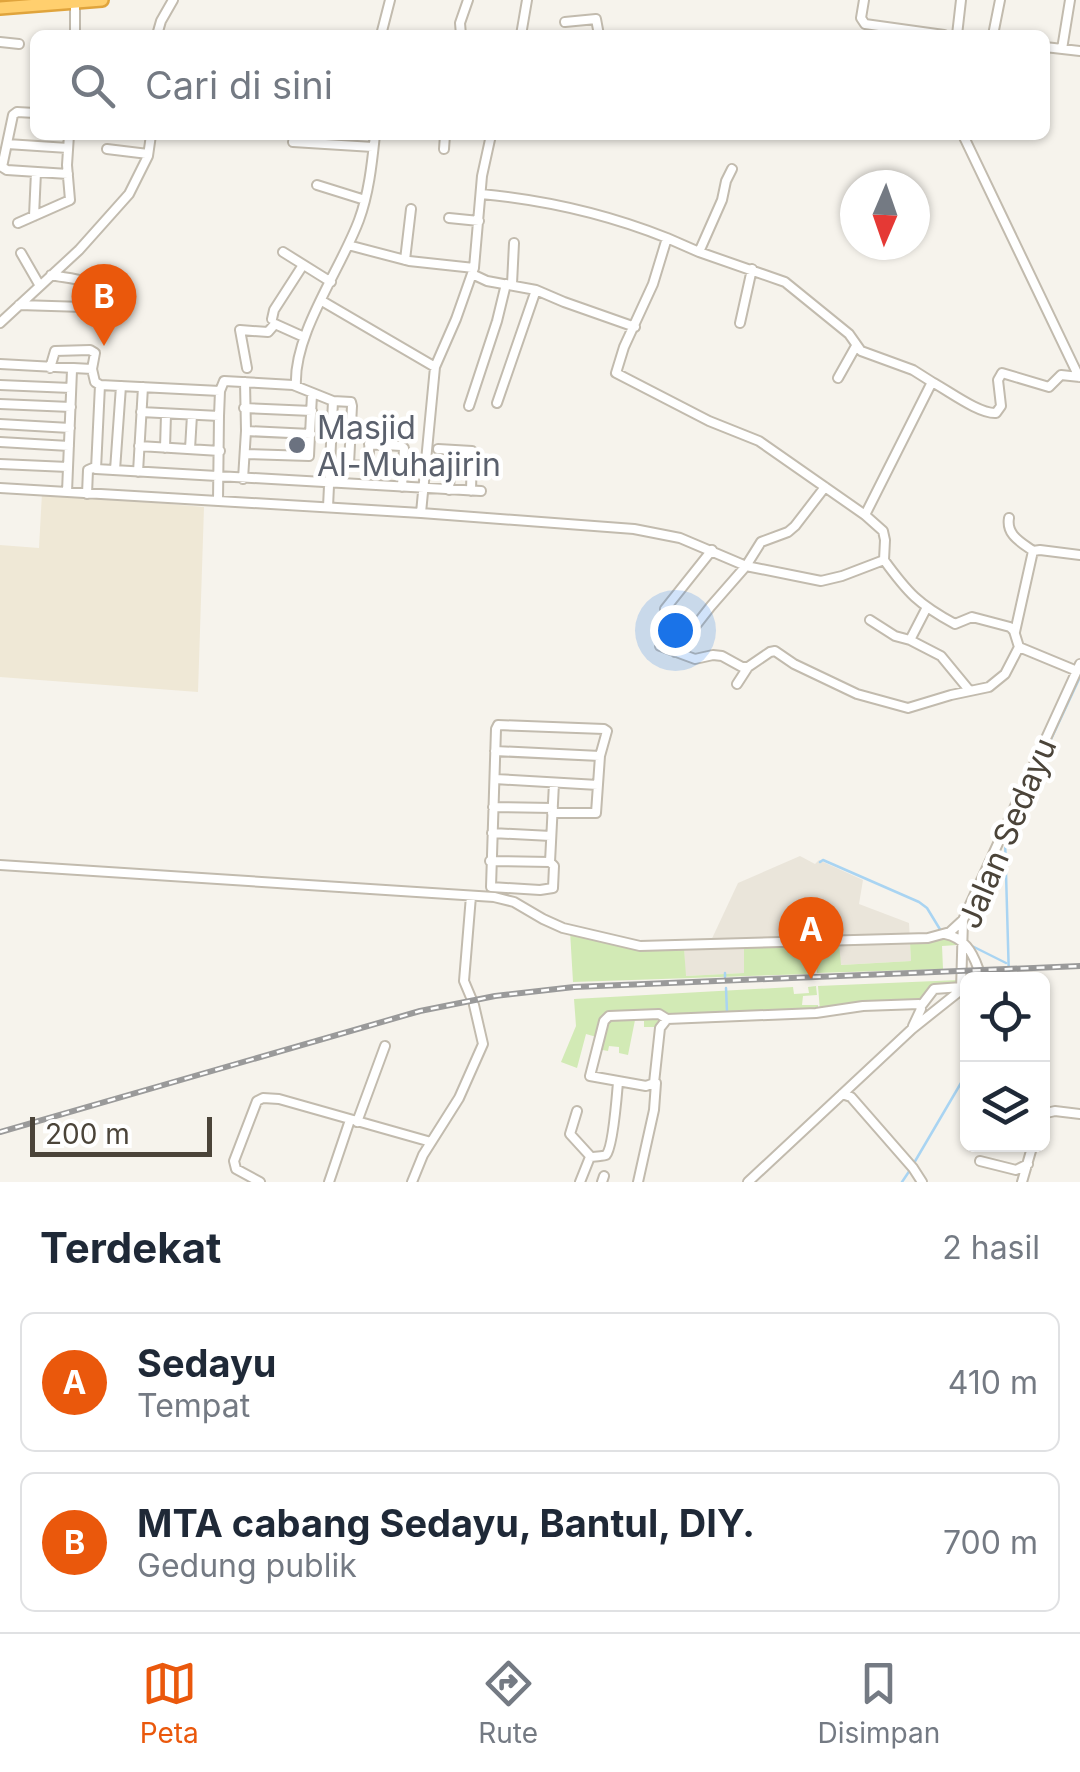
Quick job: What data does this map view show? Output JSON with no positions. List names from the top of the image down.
{
  "streets": {
    "street": ["Jalan Sedayu"]
  },
  "places": ["Masjid Al-Muhajirin"],
  "scale_bar": "200 m",
  "north": "bottom",
  "page": {
    "search": "Cari di sini",
    "pins": ["B", "A"],
    "scale": "200 m",
    "heading": ["Terdekat", "2 hasil"],
    "list": [
      {
        "mark": "A",
        "name": "Sedayu",
        "note": "Tempat",
        "value": "410 m"
      },
      {
        "mark": "B",
        "name": "MTA cabang Sedayu, Bantul, DIY.",
        "note": "Gedung publik",
        "value": "700 m"
      }
    ],
    "nav": ["Peta", "Rute", "Disimpan"]
  }
}
